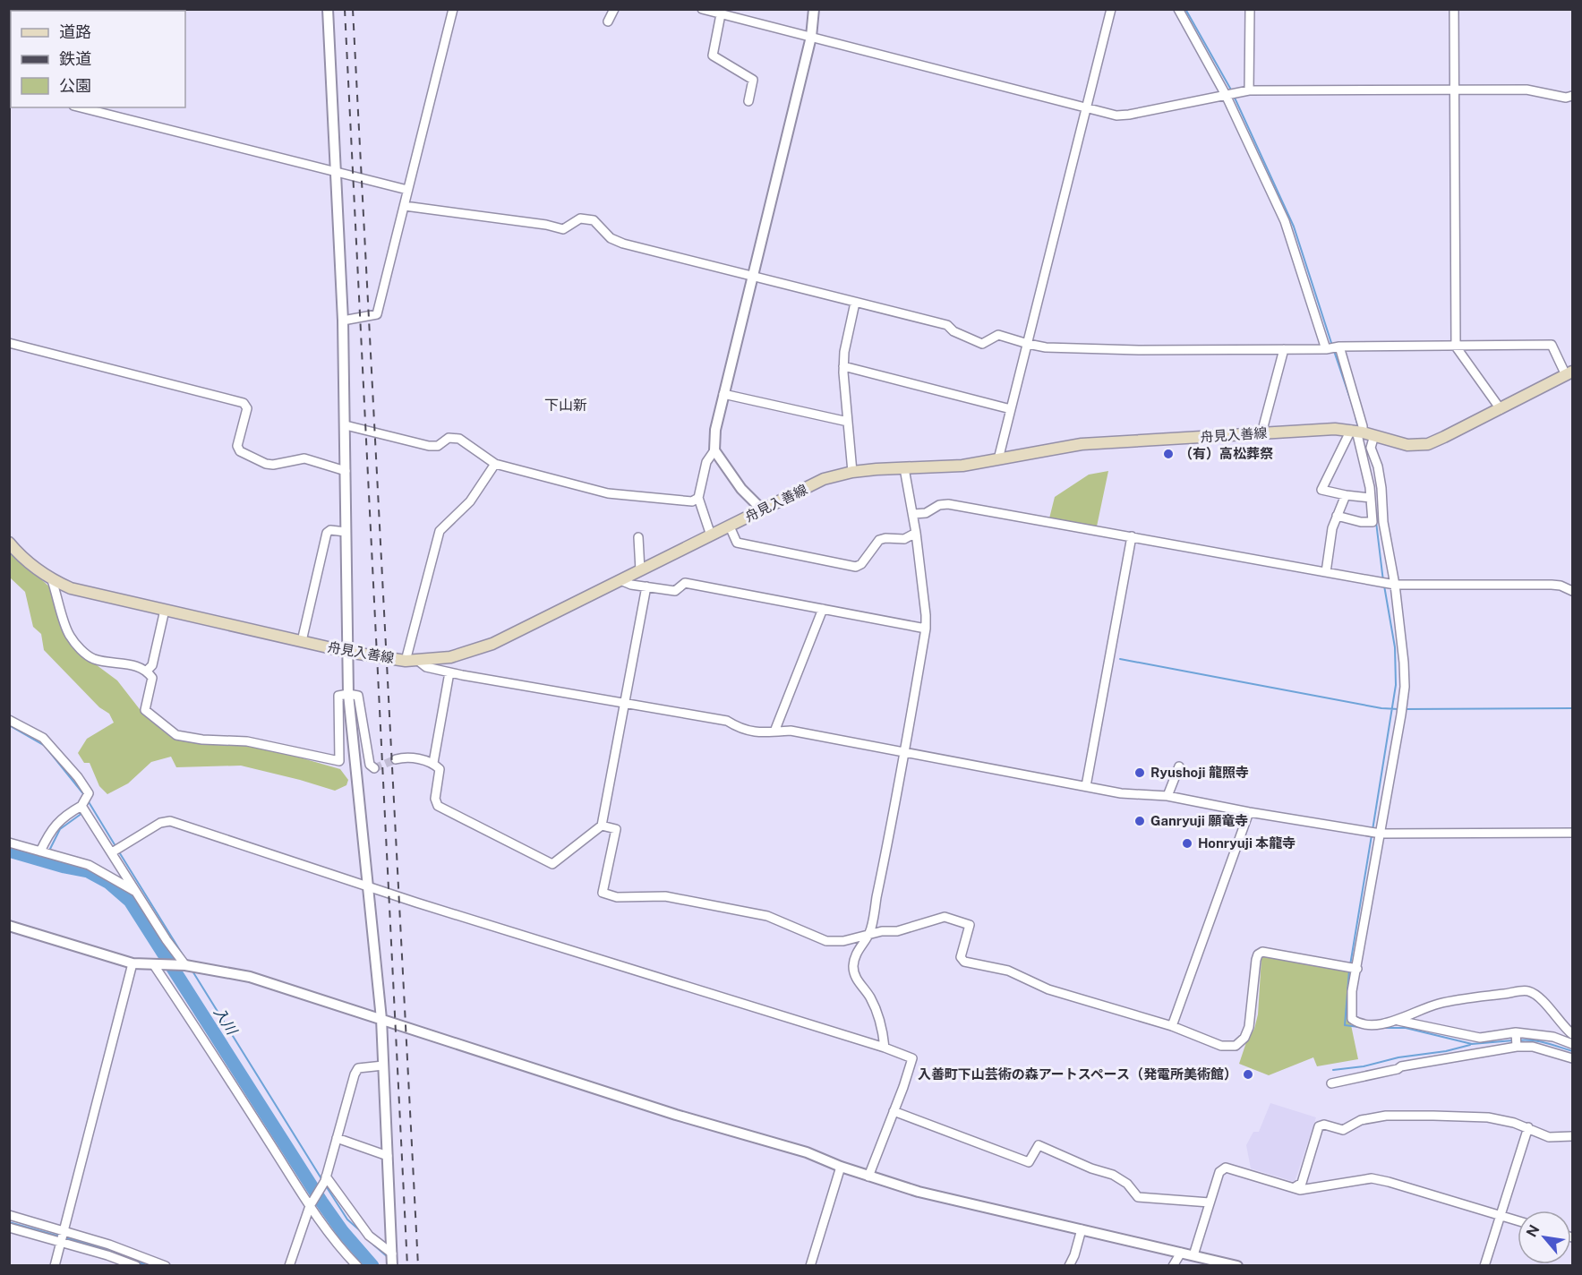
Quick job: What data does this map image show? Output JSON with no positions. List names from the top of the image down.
{
  "streets": {
    "main road": ["舟見入善線"]
  },
  "districts": ["下山新"],
  "water": ["入川"],
  "places": [
    "（有）高松葬祭",
    "Ryushoji 龍照寺",
    "Ganryuji 願竜寺",
    "Honryuji 本龍寺",
    "入善町下山芸術の森アートスペース（発電所美術館）"
  ],
  "legend": ["道路", "鉄道", "公園"],
  "north": "top left"
}
